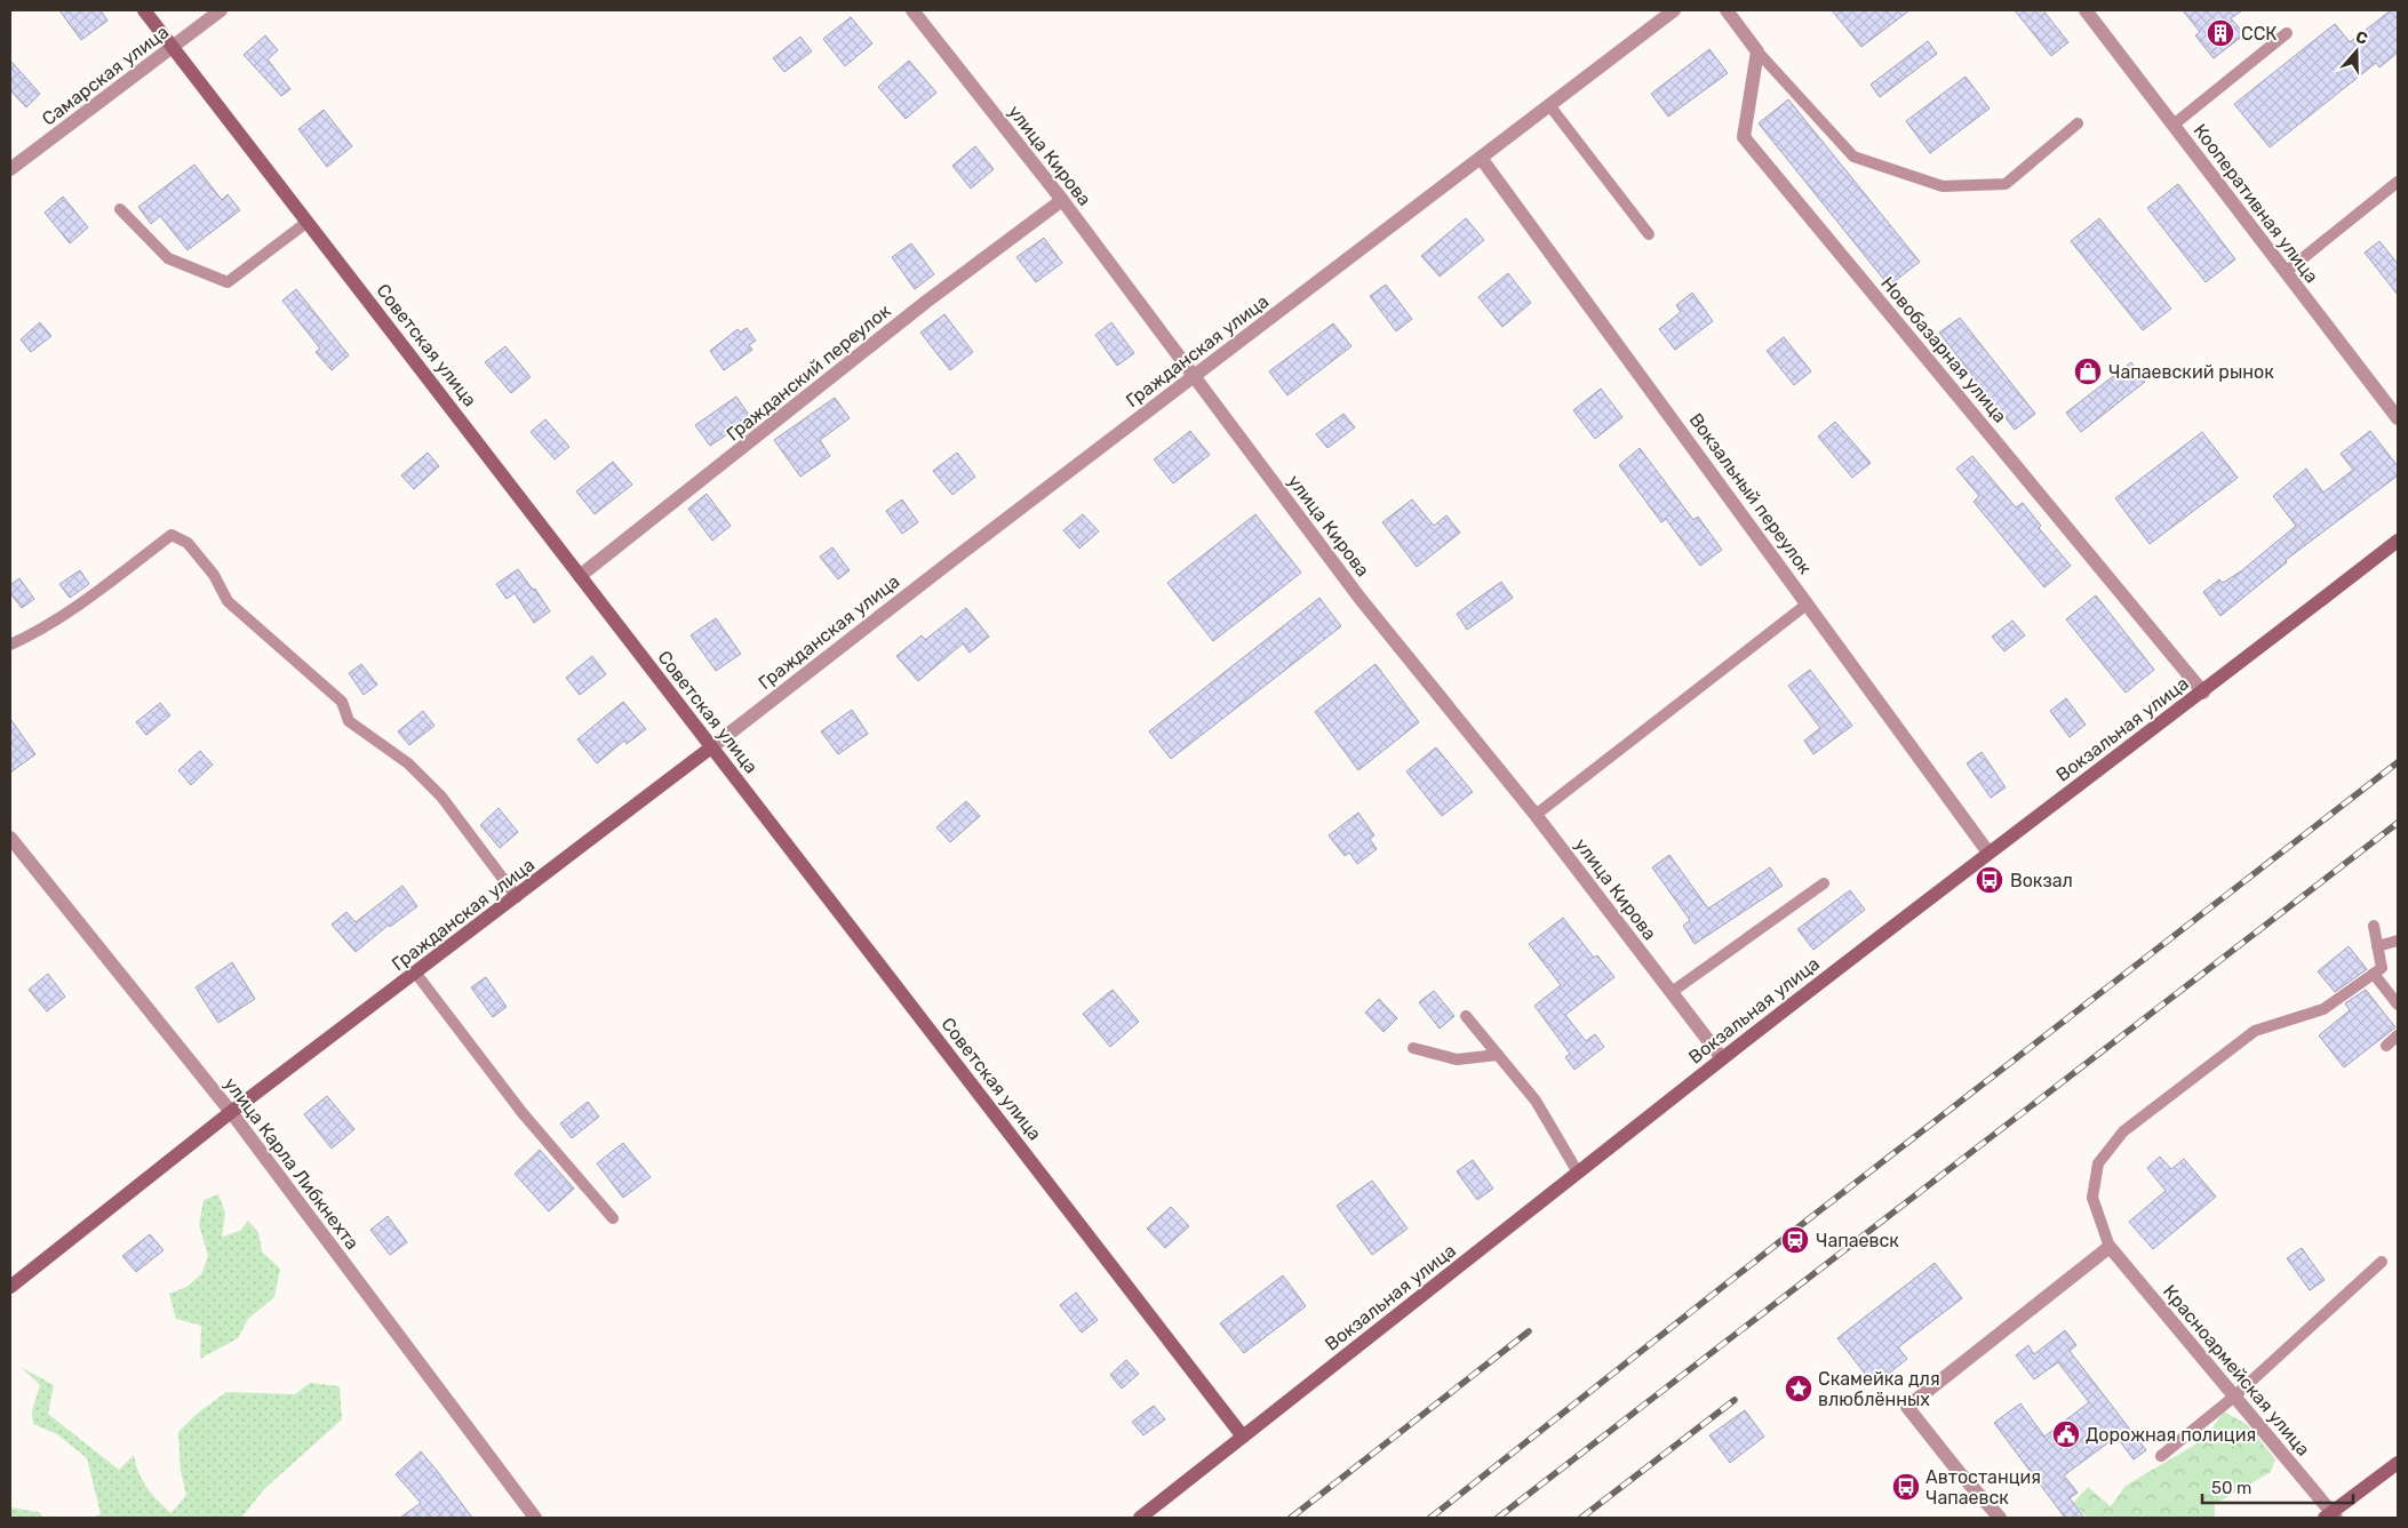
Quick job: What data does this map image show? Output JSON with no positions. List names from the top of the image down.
{
  "streets": {
    "street": [
      "Самарская улица",
      "улица Кирова",
      "Кооперативная улица",
      "Советская улица",
      "Новобазарная улица",
      "Гражданская улица",
      "Гражданский переулок",
      "Вокзальный переулок",
      "Вокзальная улица",
      "улица Карла Либкнехта",
      "Красноармейская улица"
    ]
  },
  "crossings": [
    ["Самарская улица", "Советская улица"],
    ["улица Кирова", "Гражданская улица"],
    ["улица Кирова", "Гражданский переулок"],
    ["улица Кирова", "Вокзальная улица"],
    ["Советская улица", "Гражданская улица"],
    ["Советская улица", "Гражданский переулок"],
    ["Советская улица", "Вокзальная улица"],
    ["Новобазарная улица", "Вокзальная улица"],
    ["Гражданская улица", "Вокзальный переулок"],
    ["Гражданская улица", "улица Карла Либкнехта"],
    ["Вокзальный переулок", "Вокзальная улица"]
  ],
  "places": {
    "building": ["ССК"],
    "shop": ["Чапаевский рынок"],
    "bus stop": ["Вокзал", "Автостанция Чапаевск"],
    "station": ["Чапаевск"],
    "place": ["Скамейка для влюблённых"],
    "public building": ["Дорожная полиция"]
  },
  "scale_bar": "50 m",
  "north": "top"
}
